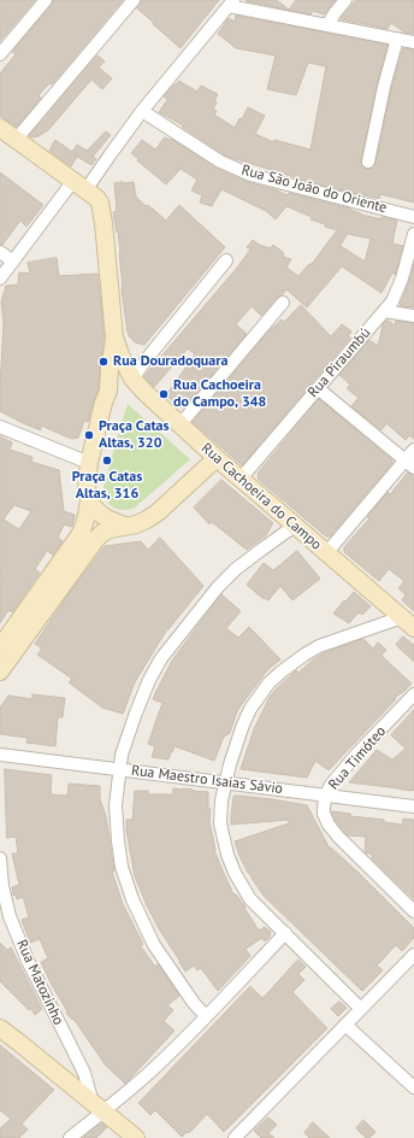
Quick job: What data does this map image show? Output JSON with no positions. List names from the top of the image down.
{
  "streets": {
    "main road": ["Rua Cachoeira do Campo"],
    "street": [
      "Rua São João do Oriente",
      "Rua Piraumbú",
      "Rua Timóteo",
      "Rua Maestro Isaias Sávio",
      "Rua Matozinho"
    ]
  },
  "crossings": [
    ["Rua Piraumbú", "Rua Cachoeira do Campo"],
    ["Rua Timóteo", "Rua Maestro Isaias Sávio"]
  ],
  "places": [
    "Rua Douradoquara",
    "Rua Cachoeira do Campo, 348",
    "Praça Catas Altas, 320",
    "Praça Catas Altas, 316"
  ]
}
